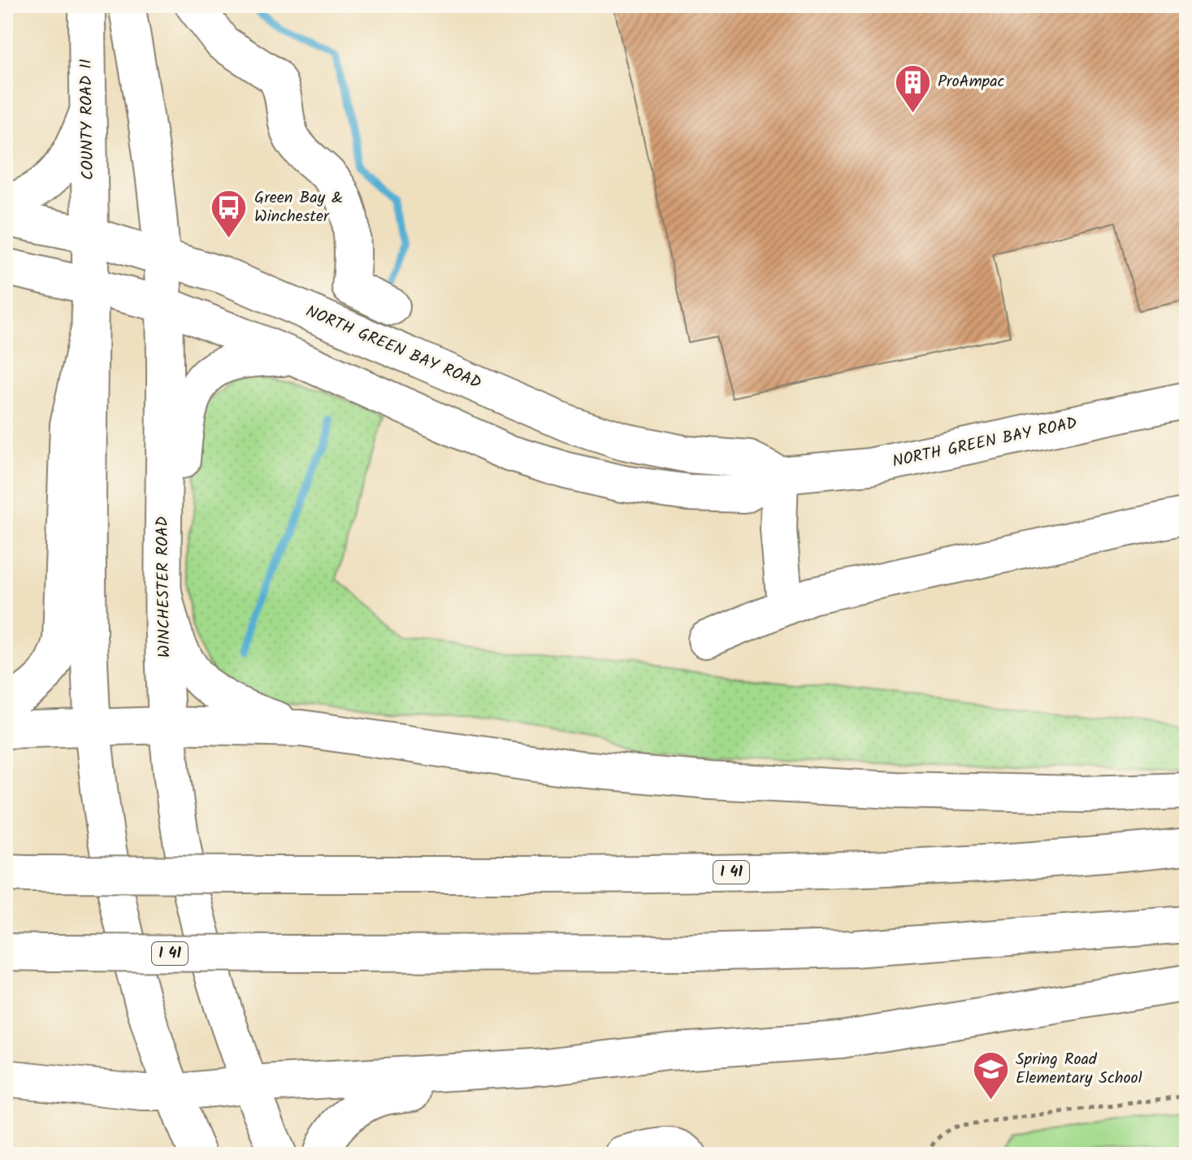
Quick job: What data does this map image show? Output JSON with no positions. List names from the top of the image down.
{
  "streets": {
    "main road": [
      "COUNTY ROAD II",
      "NORTH GREEN BAY ROAD",
      "WINCHESTER ROAD",
      "I 41"
    ]
  },
  "crossings": [
    ["COUNTY ROAD II", "NORTH GREEN BAY ROAD"],
    ["NORTH GREEN BAY ROAD", "WINCHESTER ROAD"]
  ],
  "places": {
    "building": ["ProAmpac"],
    "bus stop": ["Green Bay & Winchester"],
    "school or university": ["Spring Road Elementary School"]
  }
}
